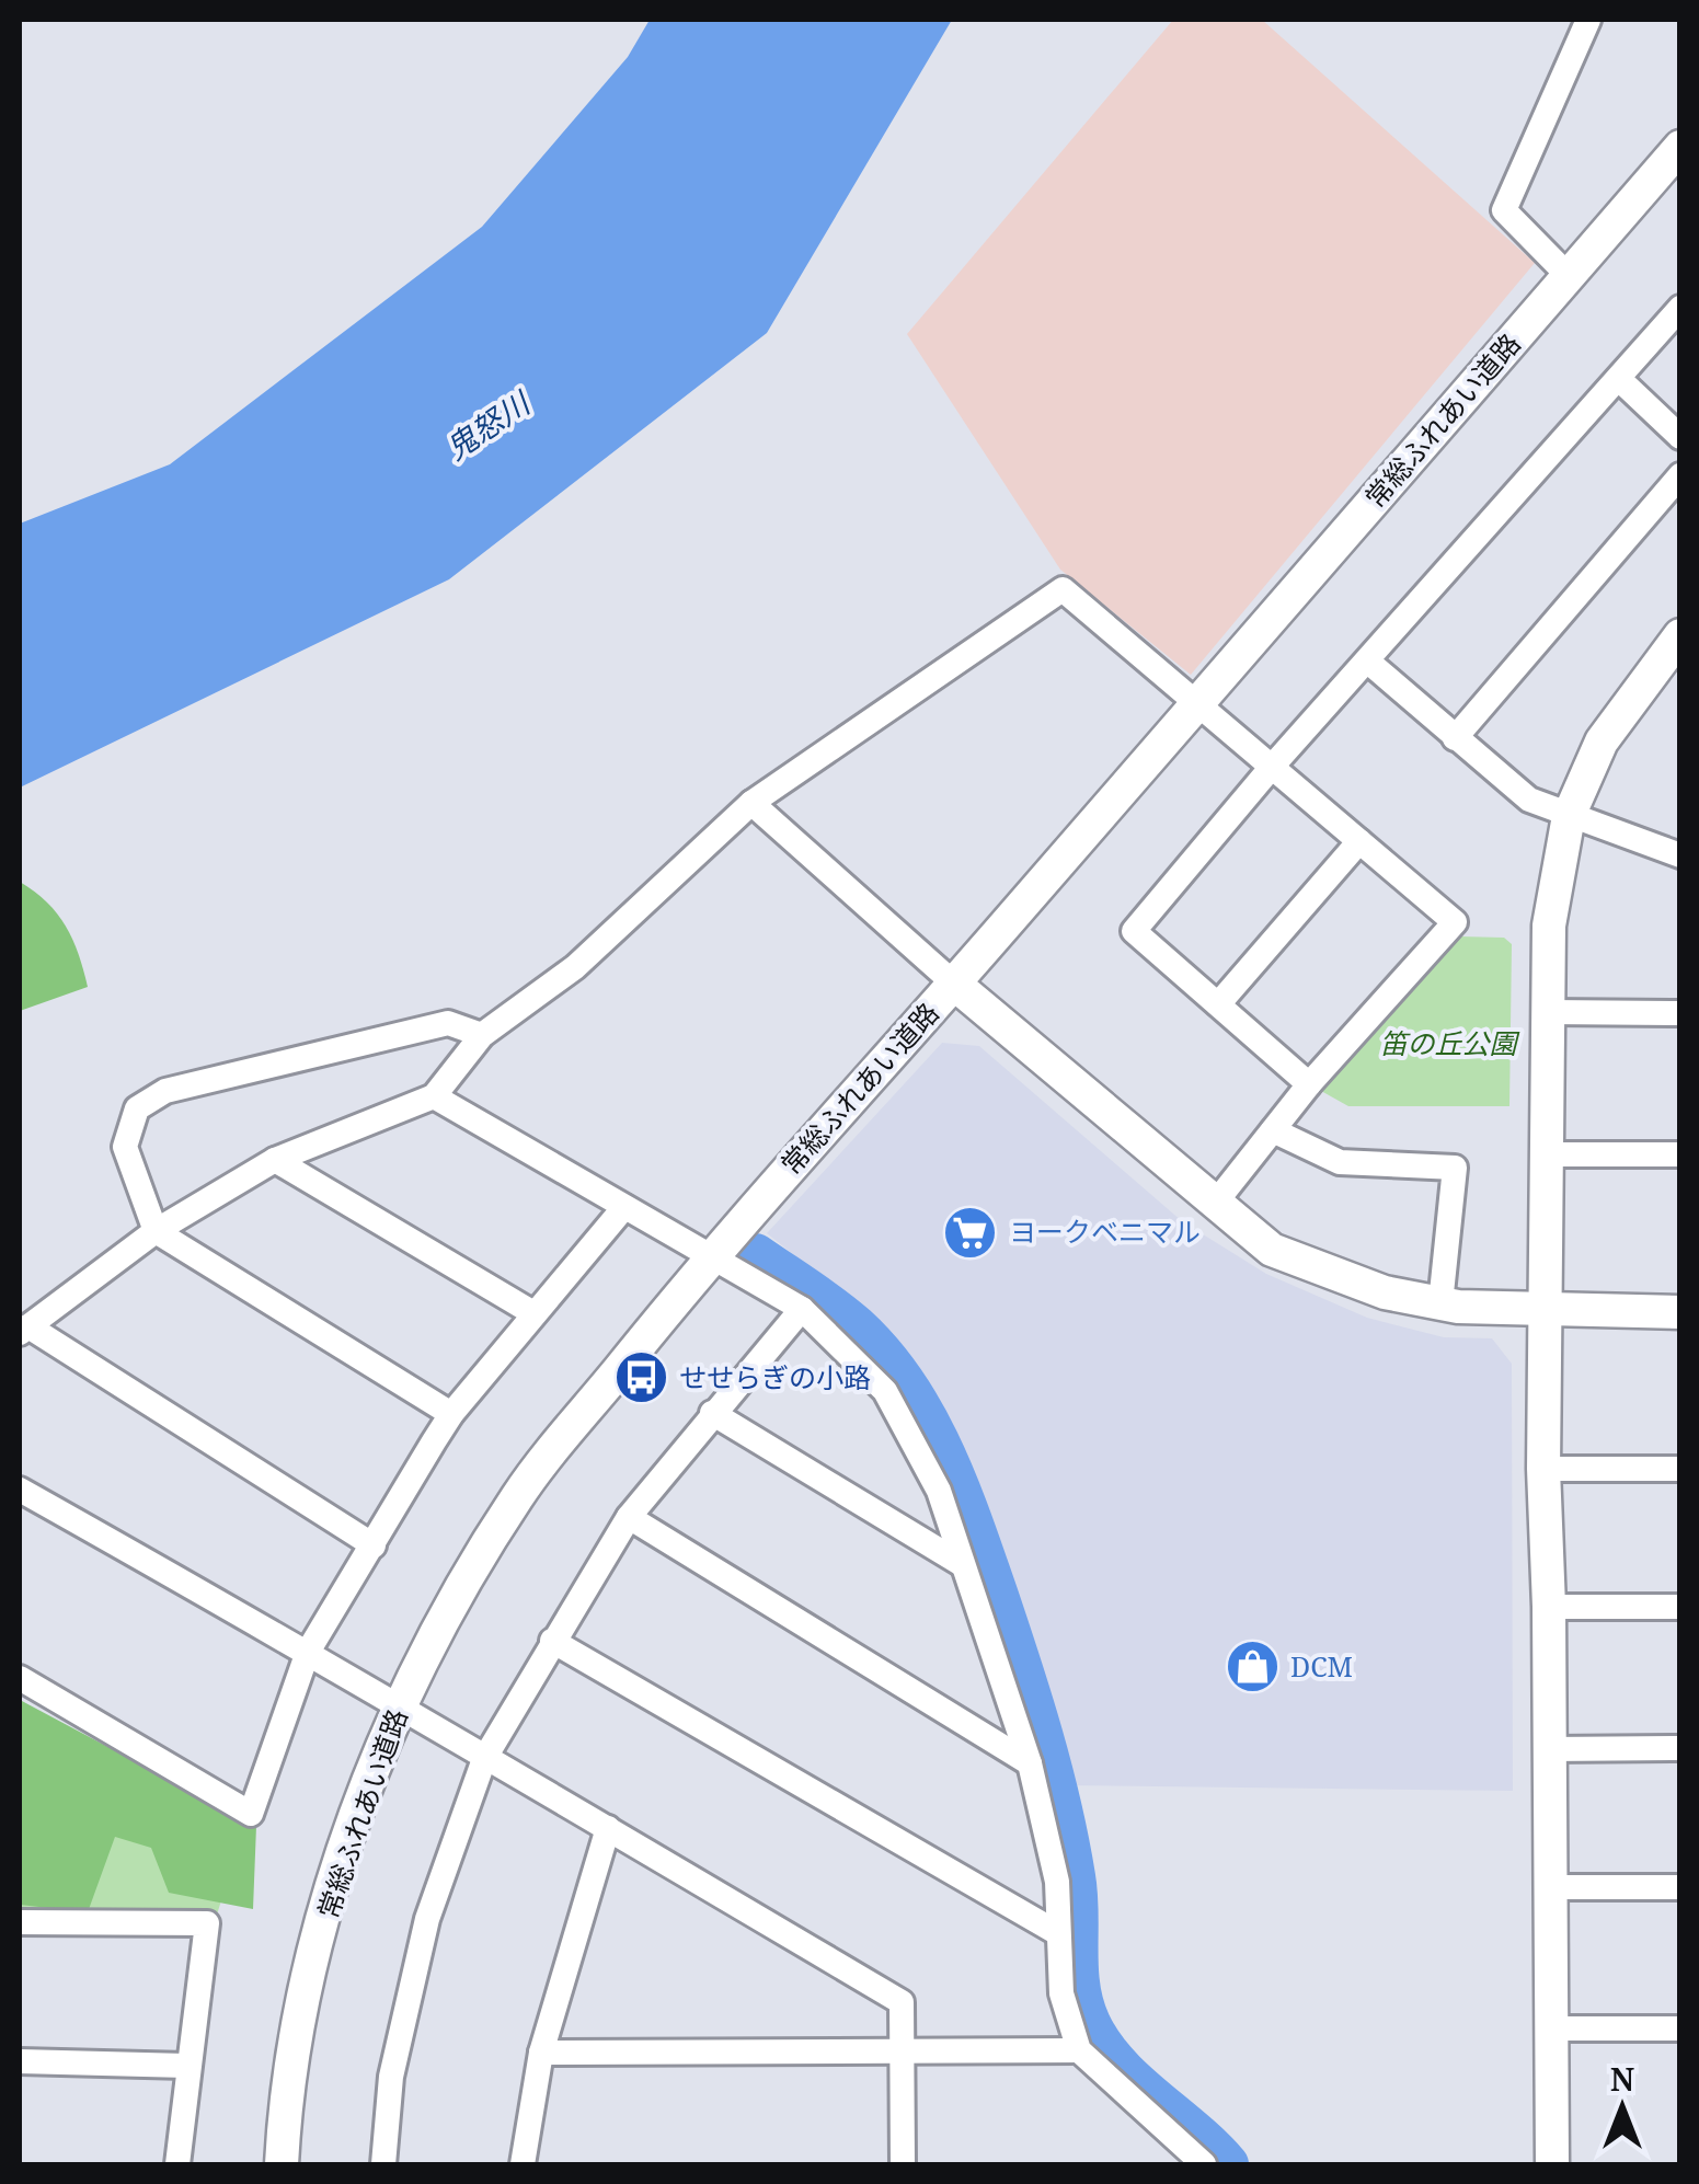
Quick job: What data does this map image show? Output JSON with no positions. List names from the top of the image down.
{
  "streets": {
    "street": ["常総ふれあい道路"]
  },
  "water": ["鬼怒川"],
  "parks": ["笛の丘公園"],
  "places": {
    "supermarket": ["ヨークベニマル"],
    "bus stop": ["せせらぎの小路"],
    "shop": ["DCM"]
  },
  "north": "top"
}
